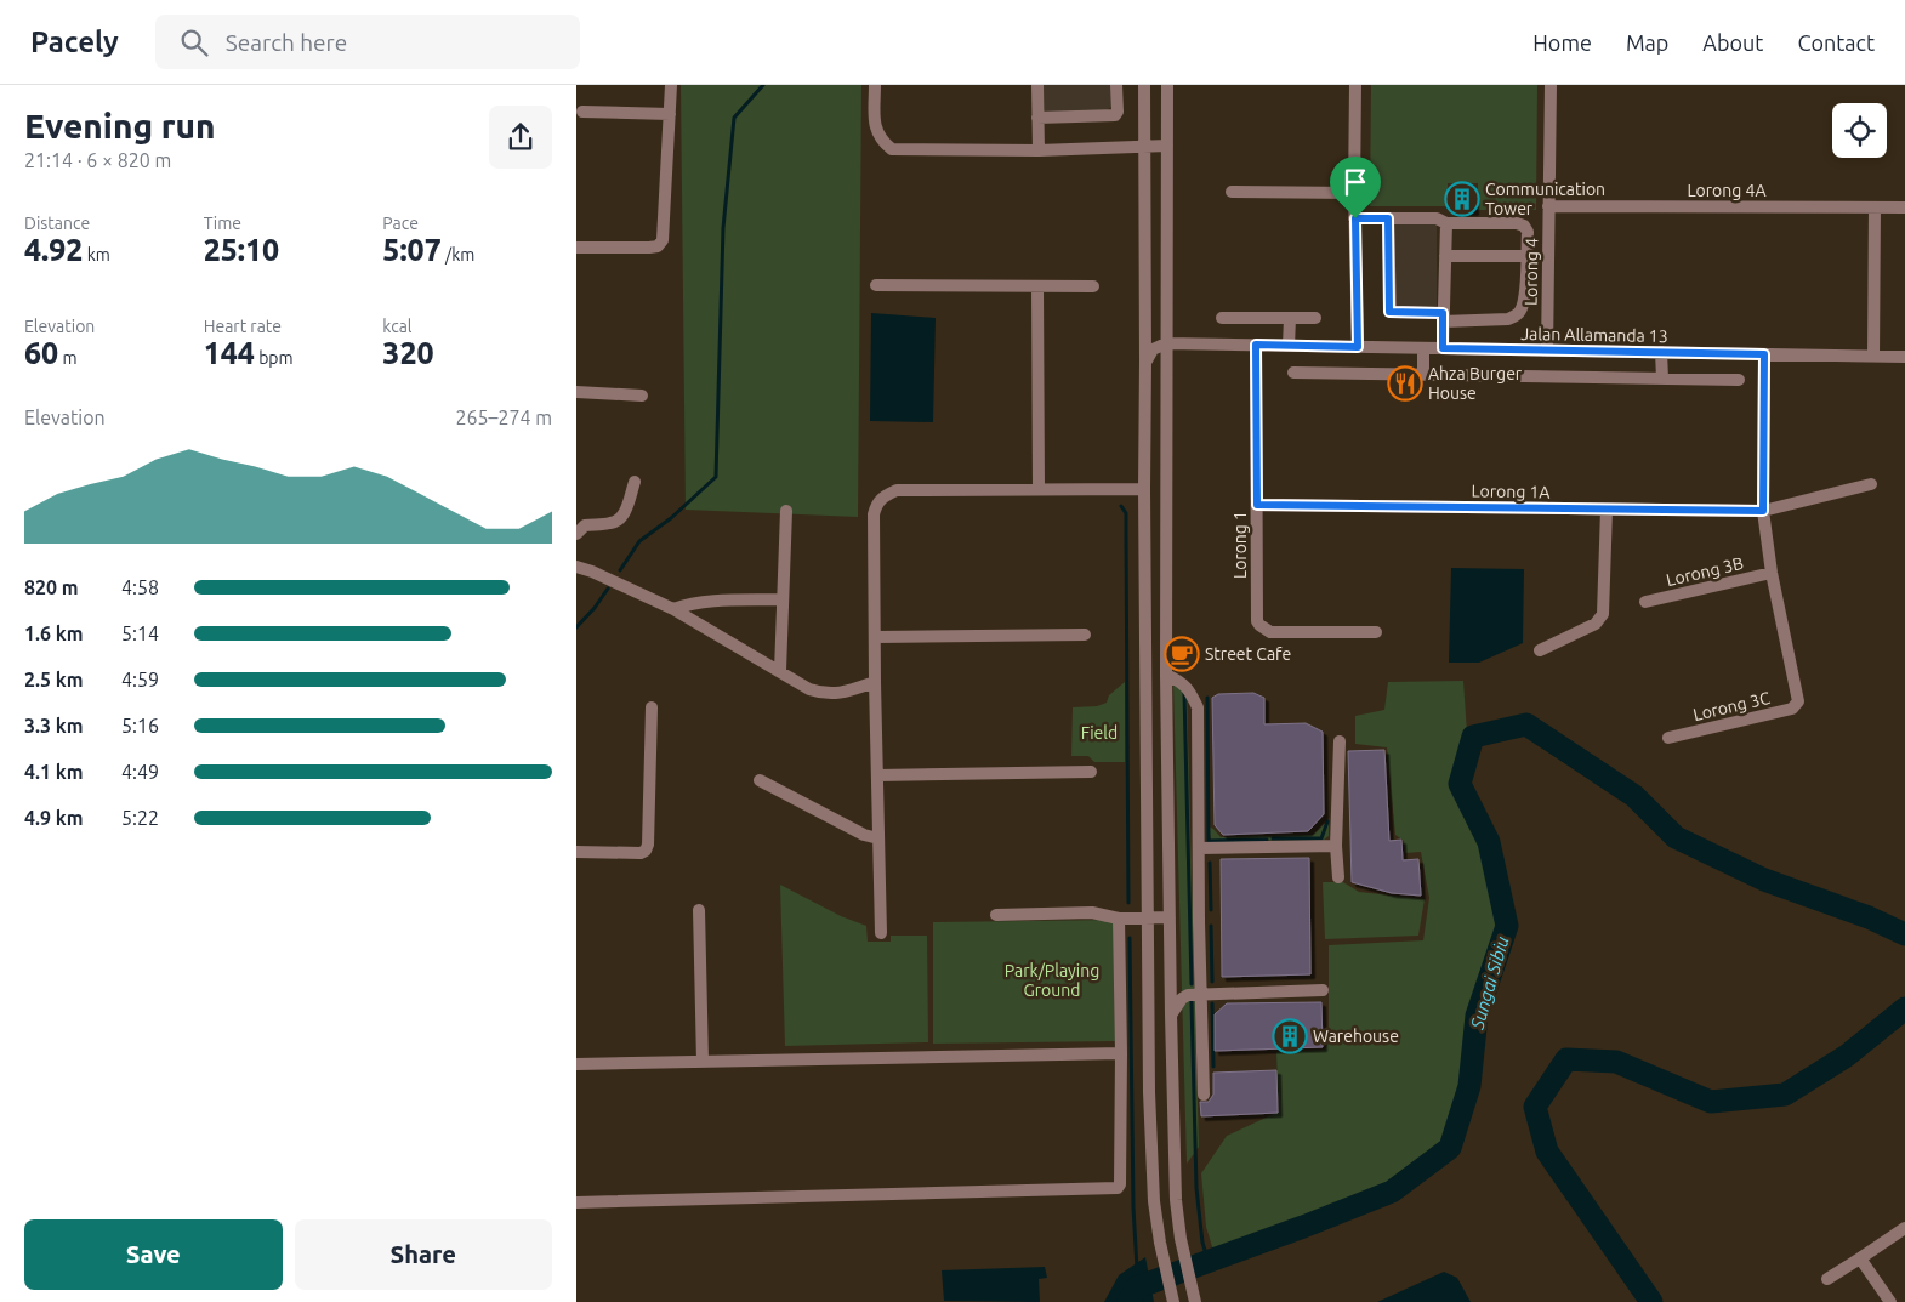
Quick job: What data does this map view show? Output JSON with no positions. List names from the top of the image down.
{
  "streets": {
    "street": [
      "Lorong 4A",
      "Lorong 4",
      "Jalan Allamanda 13",
      "Lorong 1A",
      "Lorong 1",
      "Lorong 3B",
      "Lorong 3C"
    ]
  },
  "crossings": [
    ["Lorong 4A", "Lorong 4"],
    ["Lorong 4", "Jalan Allamanda 13"],
    ["Jalan Allamanda 13", "Lorong 1"],
    ["Lorong 1A", "Lorong 1"],
    ["Lorong 3B", "Lorong 3C"]
  ],
  "water": ["Sungai Sibiu"],
  "parks": ["Field", "Park/Playing Ground"],
  "places": {
    "building": ["Communication Tower", "Warehouse"],
    "restaurant": ["Ahza Burger House"],
    "cafe": ["Street Cafe"]
  },
  "page": {
    "header": "Pacely",
    "search": "Search here",
    "nav": [
      "Home",
      "Map",
      "About",
      "Contact"
    ],
    "heading": ["Evening run", "21:14 · 6 × 820 m"],
    "stats": [
      ["Distance", "4.92 km"],
      ["Time", "25:10"],
      ["Pace", "5:07 /km"],
      ["Elevation", "60 m"],
      ["Heart rate", "144 bpm"],
      ["kcal", "320"]
    ],
    "chart": ["Elevation", "265–274 m"],
    "list": [
      {
        "name": "820 m",
        "note": "4:58"
      },
      {
        "name": "1.6 km",
        "note": "5:14"
      },
      {
        "name": "2.5 km",
        "note": "4:59"
      },
      {
        "name": "3.3 km",
        "note": "5:16"
      },
      {
        "name": "4.1 km",
        "note": "4:49"
      },
      {
        "name": "4.9 km",
        "note": "5:22"
      }
    ],
    "buttons": ["Save", "Share"]
  }
}
